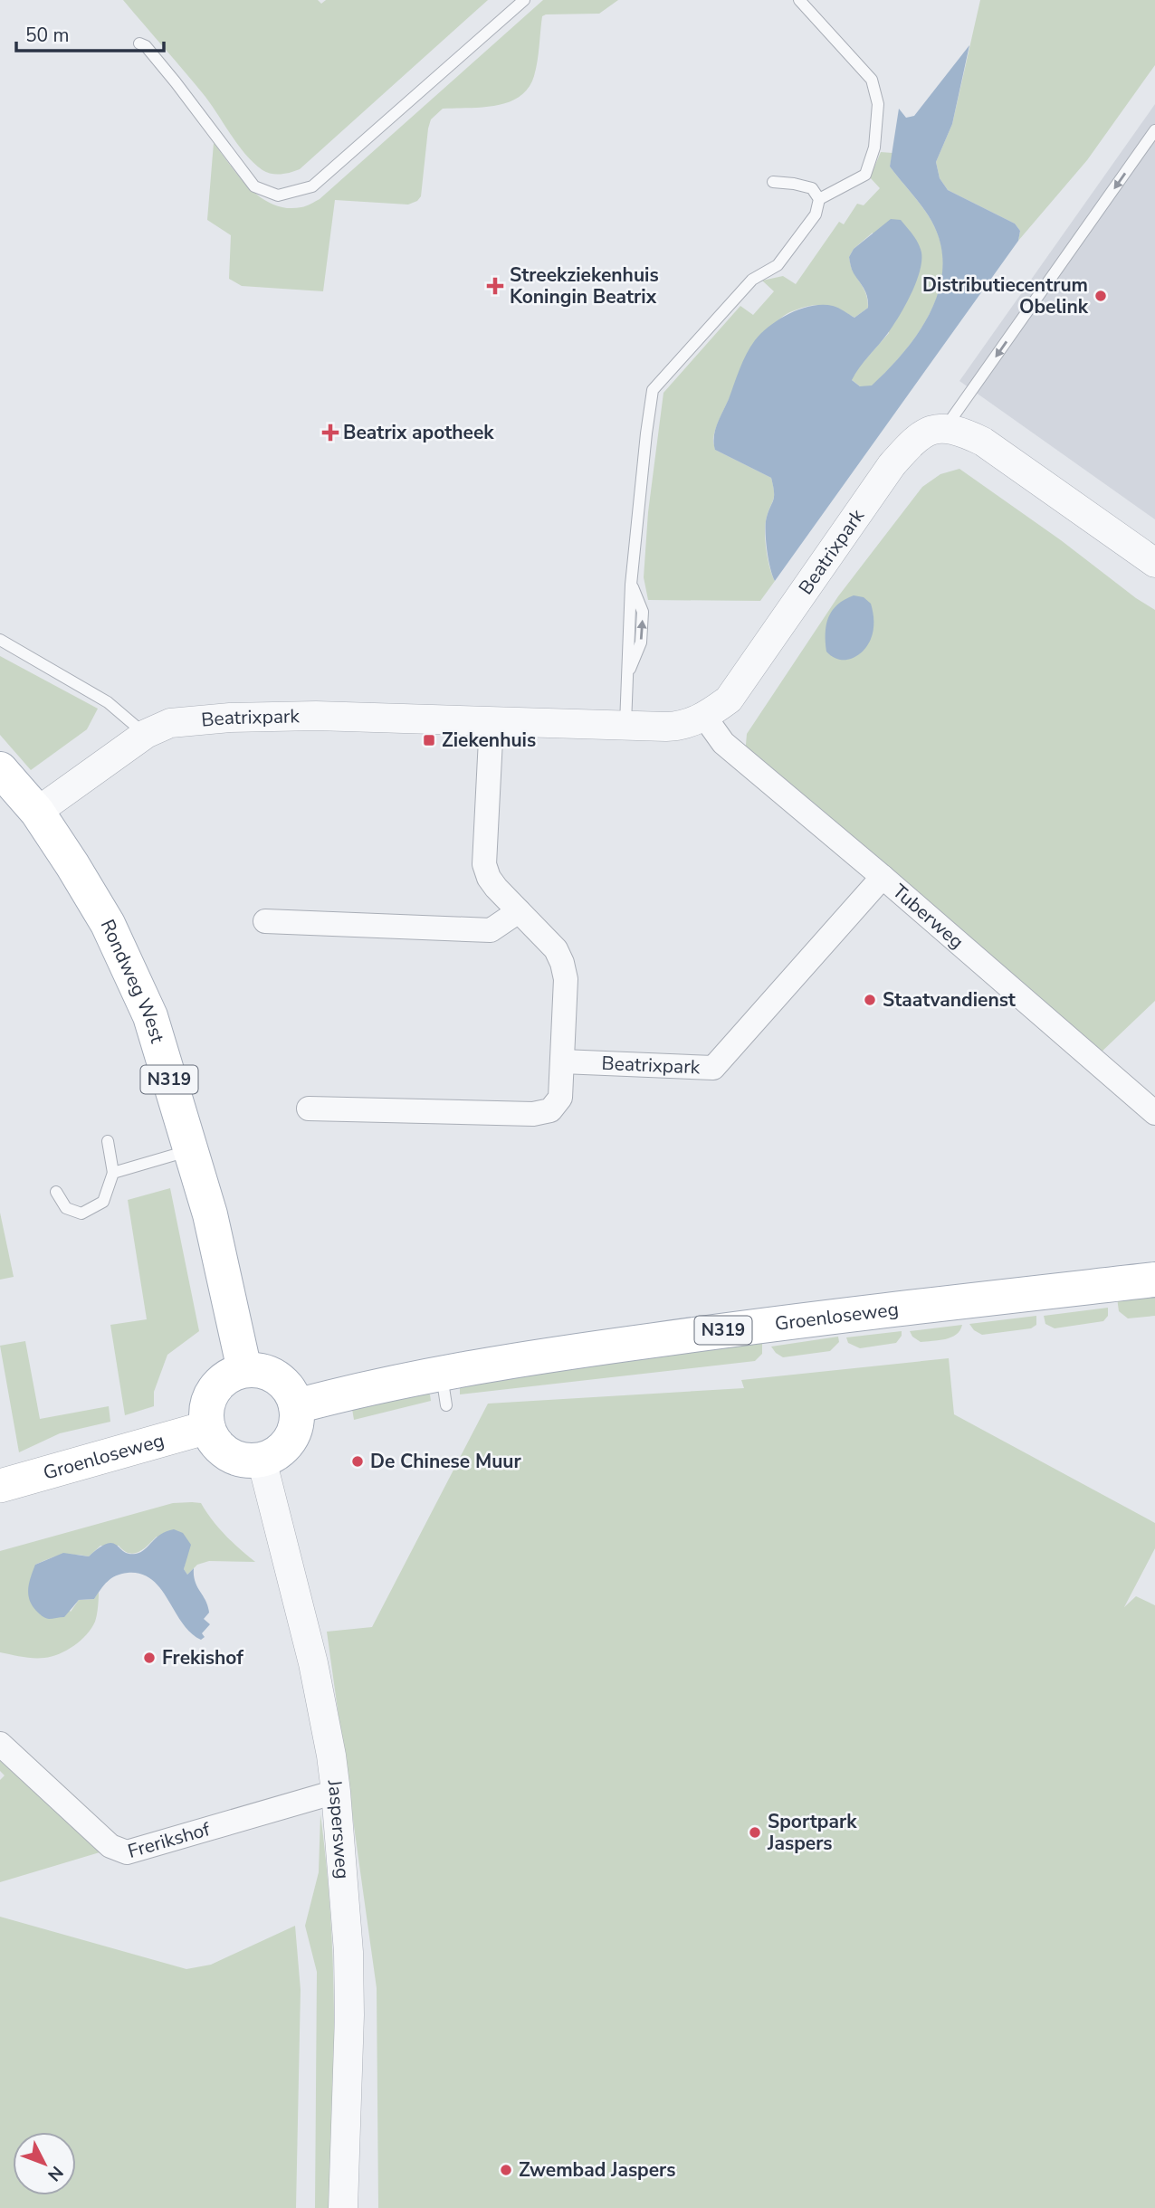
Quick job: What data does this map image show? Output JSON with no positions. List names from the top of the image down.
{
  "streets": {
    "main road": ["Rondweg West", "N319", "Groenloseweg"],
    "street": [
      "Beatrixpark",
      "Tuberweg",
      "Jaspersweg",
      "Frerikshof"
    ]
  },
  "crossings": [
    ["Beatrixpark", "Tuberweg"],
    ["Beatrixpark", "Rondweg West"],
    ["Rondweg West", "Groenloseweg"],
    ["Rondweg West", "Jaspersweg"],
    ["Groenloseweg", "Jaspersweg"],
    ["Jaspersweg", "Frerikshof"]
  ],
  "places": {
    "health": ["Streekziekenhuis Koningin Beatrix", "Beatrix apotheek"],
    "other": [
      "Distributiecentrum Obelink",
      "Staatvandienst",
      "De Chinese Muur",
      "Frekishof",
      "Sportpark Jaspers",
      "Zwembad Jaspers"
    ],
    "transit": ["Ziekenhuis"]
  },
  "scale_bar": "50 m",
  "north": "bottom right"
}
